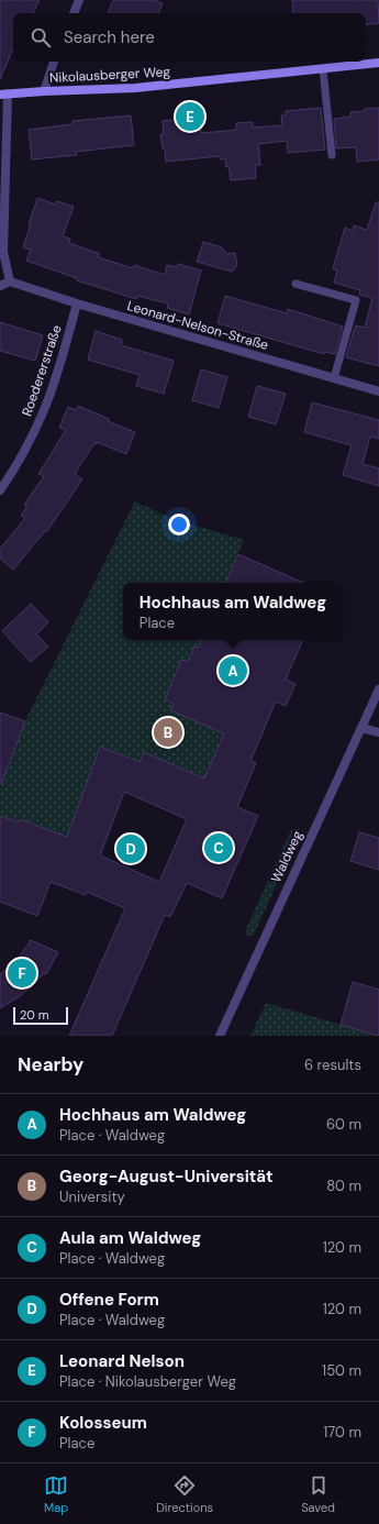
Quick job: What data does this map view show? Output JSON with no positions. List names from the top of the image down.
{
  "streets": {
    "street": [
      "Nikolausberger Weg",
      "Leonard-Nelson-Straße",
      "Roedererstraße",
      "Waldweg"
    ]
  },
  "crossings": [
    ["Leonard-Nelson-Straße", "Roedererstraße"]
  ],
  "scale_bar": "20 m",
  "page": {
    "search": "Search here",
    "pins": [
      "E",
      "A",
      "B",
      "C",
      "D",
      "F"
    ],
    "popup": ["Hochhaus am Waldweg", "Place"],
    "scale": "20 m",
    "heading": ["Nearby", "6 results"],
    "list": [
      {
        "mark": "A",
        "name": "Hochhaus am Waldweg",
        "note": "Place · Waldweg",
        "value": "60 m"
      },
      {
        "mark": "B",
        "name": "Georg-August-Universität",
        "note": "University",
        "value": "80 m"
      },
      {
        "mark": "C",
        "name": "Aula am Waldweg",
        "note": "Place · Waldweg",
        "value": "120 m"
      },
      {
        "mark": "D",
        "name": "Offene Form",
        "note": "Place · Waldweg",
        "value": "120 m"
      },
      {
        "mark": "E",
        "name": "Leonard Nelson",
        "note": "Place · Nikolausberger Weg",
        "value": "150 m"
      },
      {
        "mark": "F",
        "name": "Kolosseum",
        "note": "Place",
        "value": "170 m"
      }
    ],
    "nav": ["Map", "Directions", "Saved"]
  }
}
